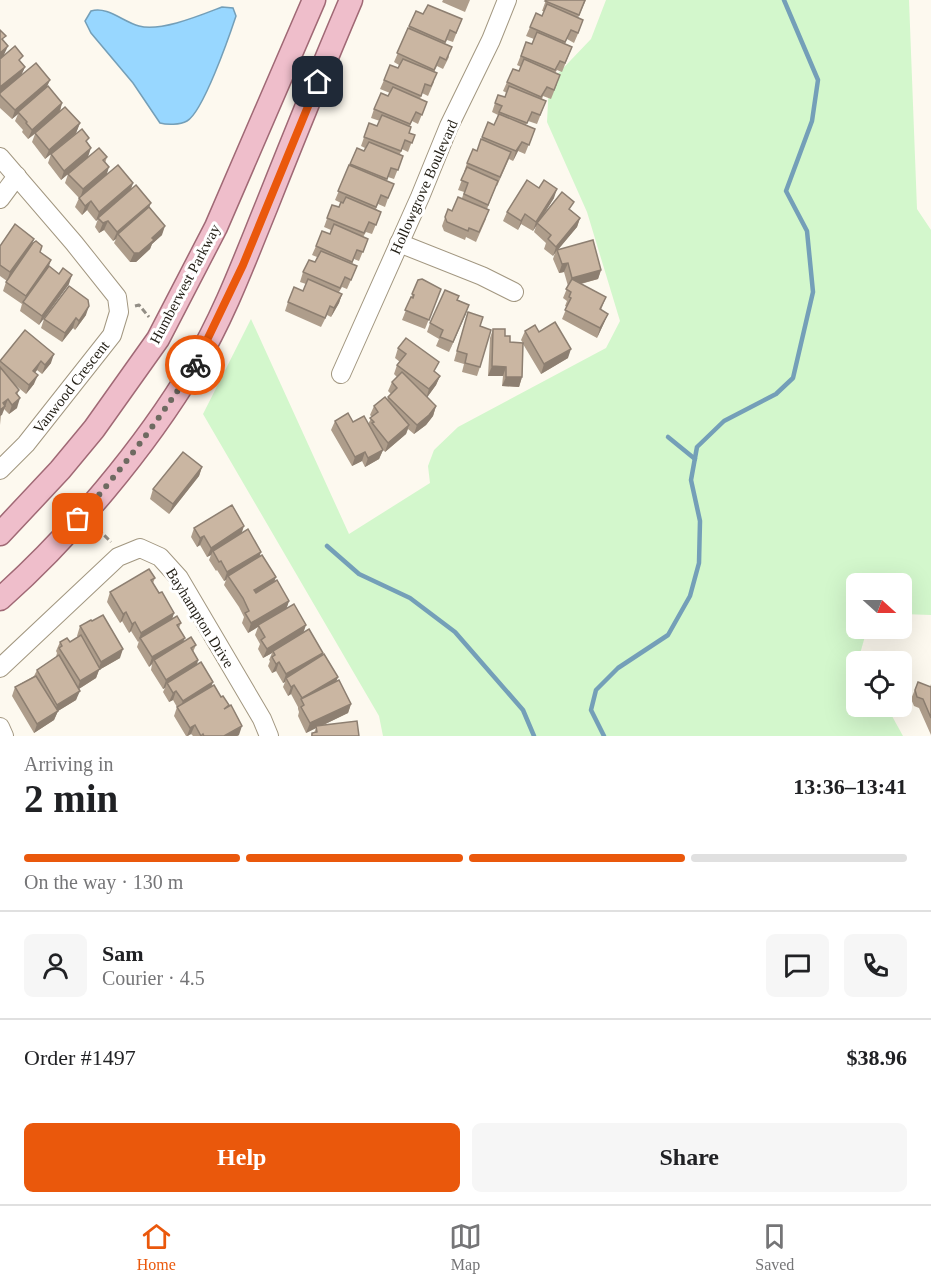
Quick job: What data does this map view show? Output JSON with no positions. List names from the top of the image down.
{
  "streets": {
    "main road": ["Humberwest Parkway"],
    "street": ["Hollowgrove Boulevard", "Vanwood Crescent", "Bayhampton Drive"]
  },
  "north": "right",
  "page": {
    "heading": ["2 min", "Arriving in", "13:36–13:41"],
    "panel": [
      "Sam",
      "Courier · 4.5",
      "Order #1497",
      "$38.96"
    ],
    "bar": "On the way · 130 m",
    "buttons": ["Help", "Share"],
    "tabs": ["Home", "Map", "Saved"]
  }
}
